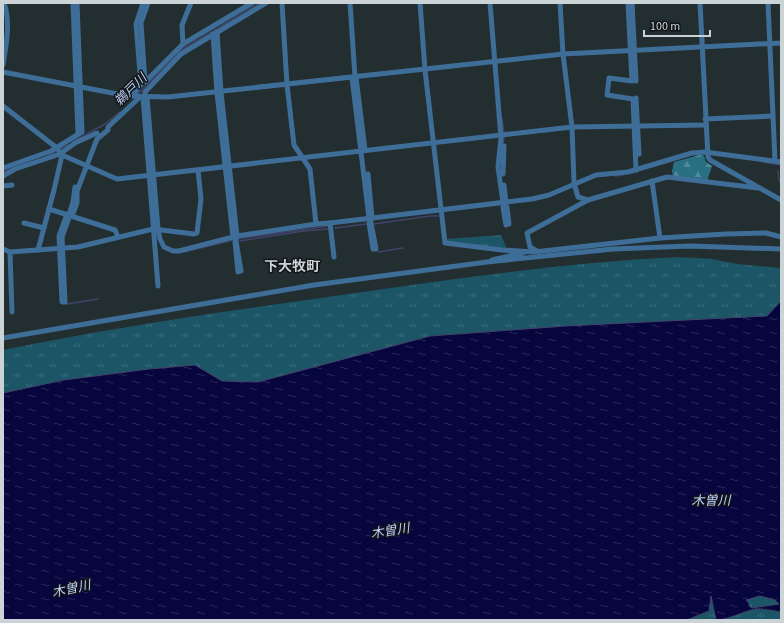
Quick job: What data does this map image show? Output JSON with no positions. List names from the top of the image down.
{
  "districts": ["下大牧町"],
  "water": ["鵜戸川", "木曽川"],
  "scale_bar": "100 m"
}
